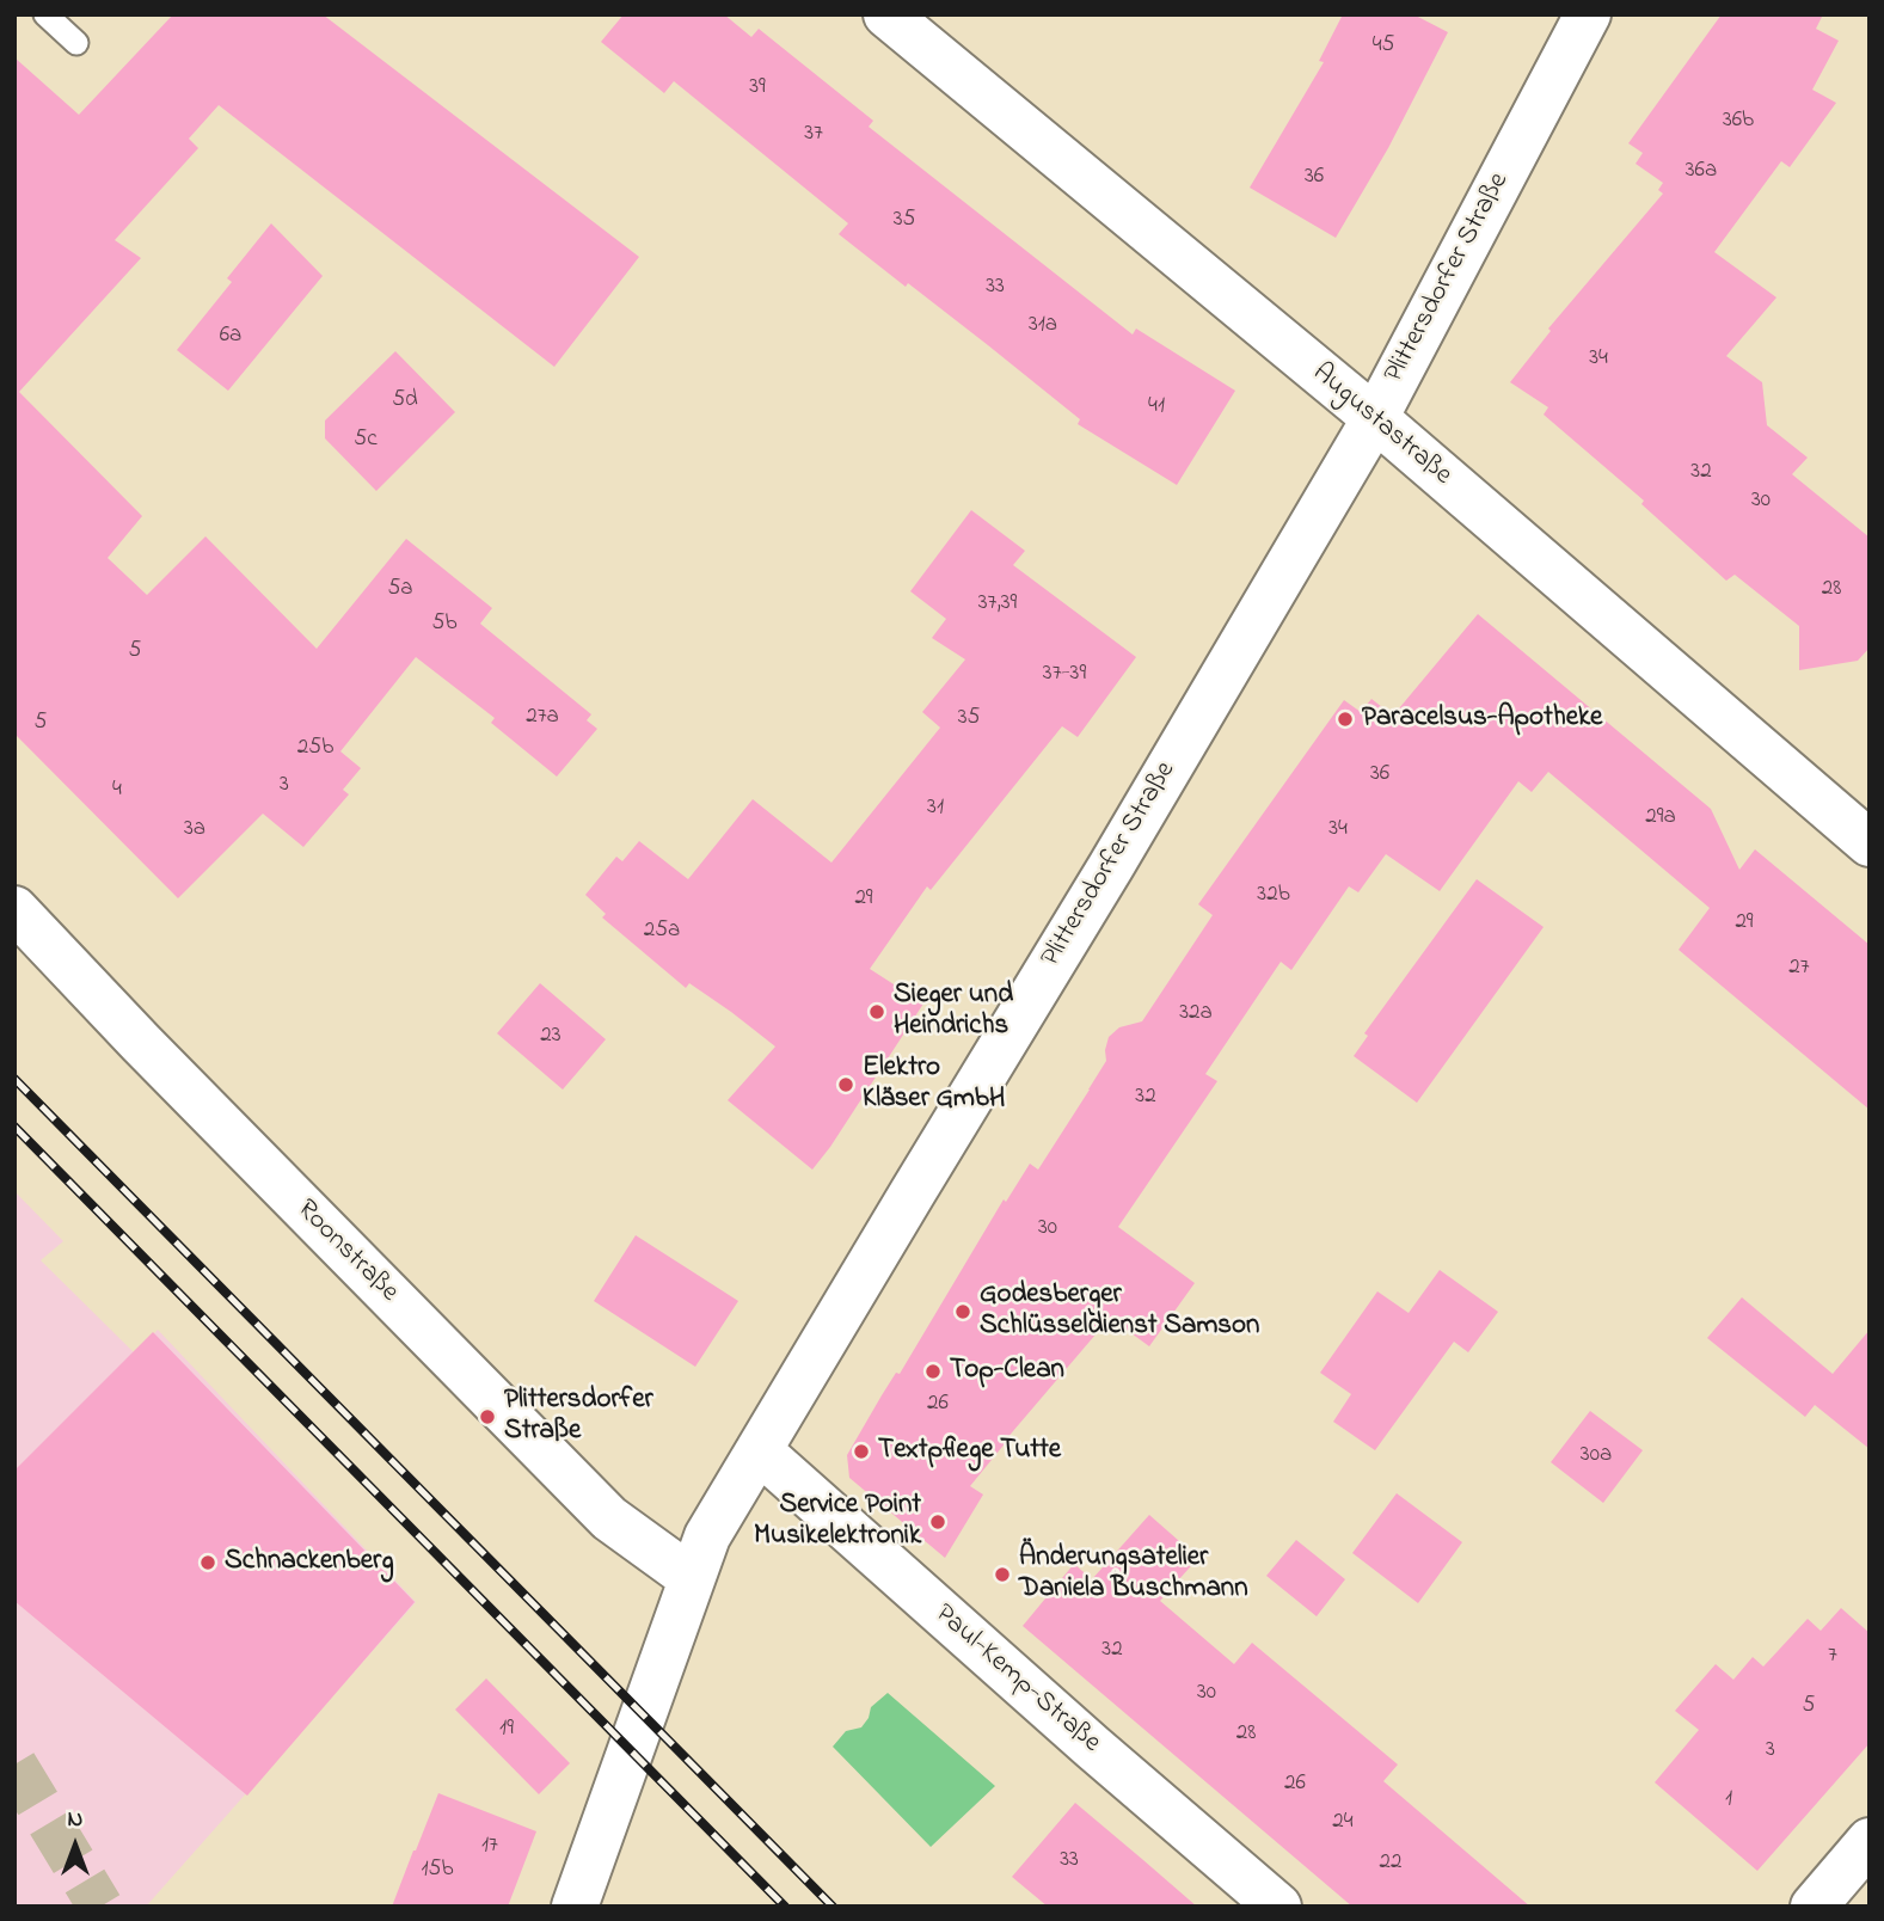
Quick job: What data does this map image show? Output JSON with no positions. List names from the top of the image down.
{
  "streets": {
    "street": [
      "Plittersdorfer Straße",
      "Augustastraße",
      "Roonstraße",
      "Paul-Kemp-Straße"
    ]
  },
  "crossings": [
    ["Plittersdorfer Straße", "Augustastraße"],
    ["Plittersdorfer Straße", "Roonstraße"],
    ["Plittersdorfer Straße", "Paul-Kemp-Straße"]
  ],
  "places": [
    "Paracelsus-Apotheke",
    "Sieger und Heindrichs",
    "Elektro Kläser GmbH",
    "Godesberger Schlüsseldienst Samson",
    "Top-Clean",
    "Plittersdorfer Straße",
    "Textpflege Tutte",
    "Service Point Musikelektronik",
    "Schnackenberg",
    "Änderungsatelier Daniela Buschmann"
  ],
  "house_numbers": [
    "45",
    "39",
    "36b",
    "37",
    "36a",
    "36",
    "35",
    "33",
    "31a",
    "6a",
    "34",
    "5d",
    "41",
    "5c",
    "32",
    "30",
    "5a",
    "28",
    "37,39",
    "5b",
    "5",
    "37-39",
    "27a",
    "35",
    "5",
    "25b",
    "36",
    "3",
    "4",
    "31",
    "29a",
    "3a",
    "34",
    "32b",
    "29",
    "29",
    "25a",
    "27",
    "32a",
    "23",
    "32",
    "30",
    "26",
    "30a",
    "32",
    "7",
    "30",
    "5",
    "19",
    "28",
    "3",
    "26",
    "1",
    "24",
    "17",
    "33",
    "22",
    "15b"
  ],
  "north": "top"
}
